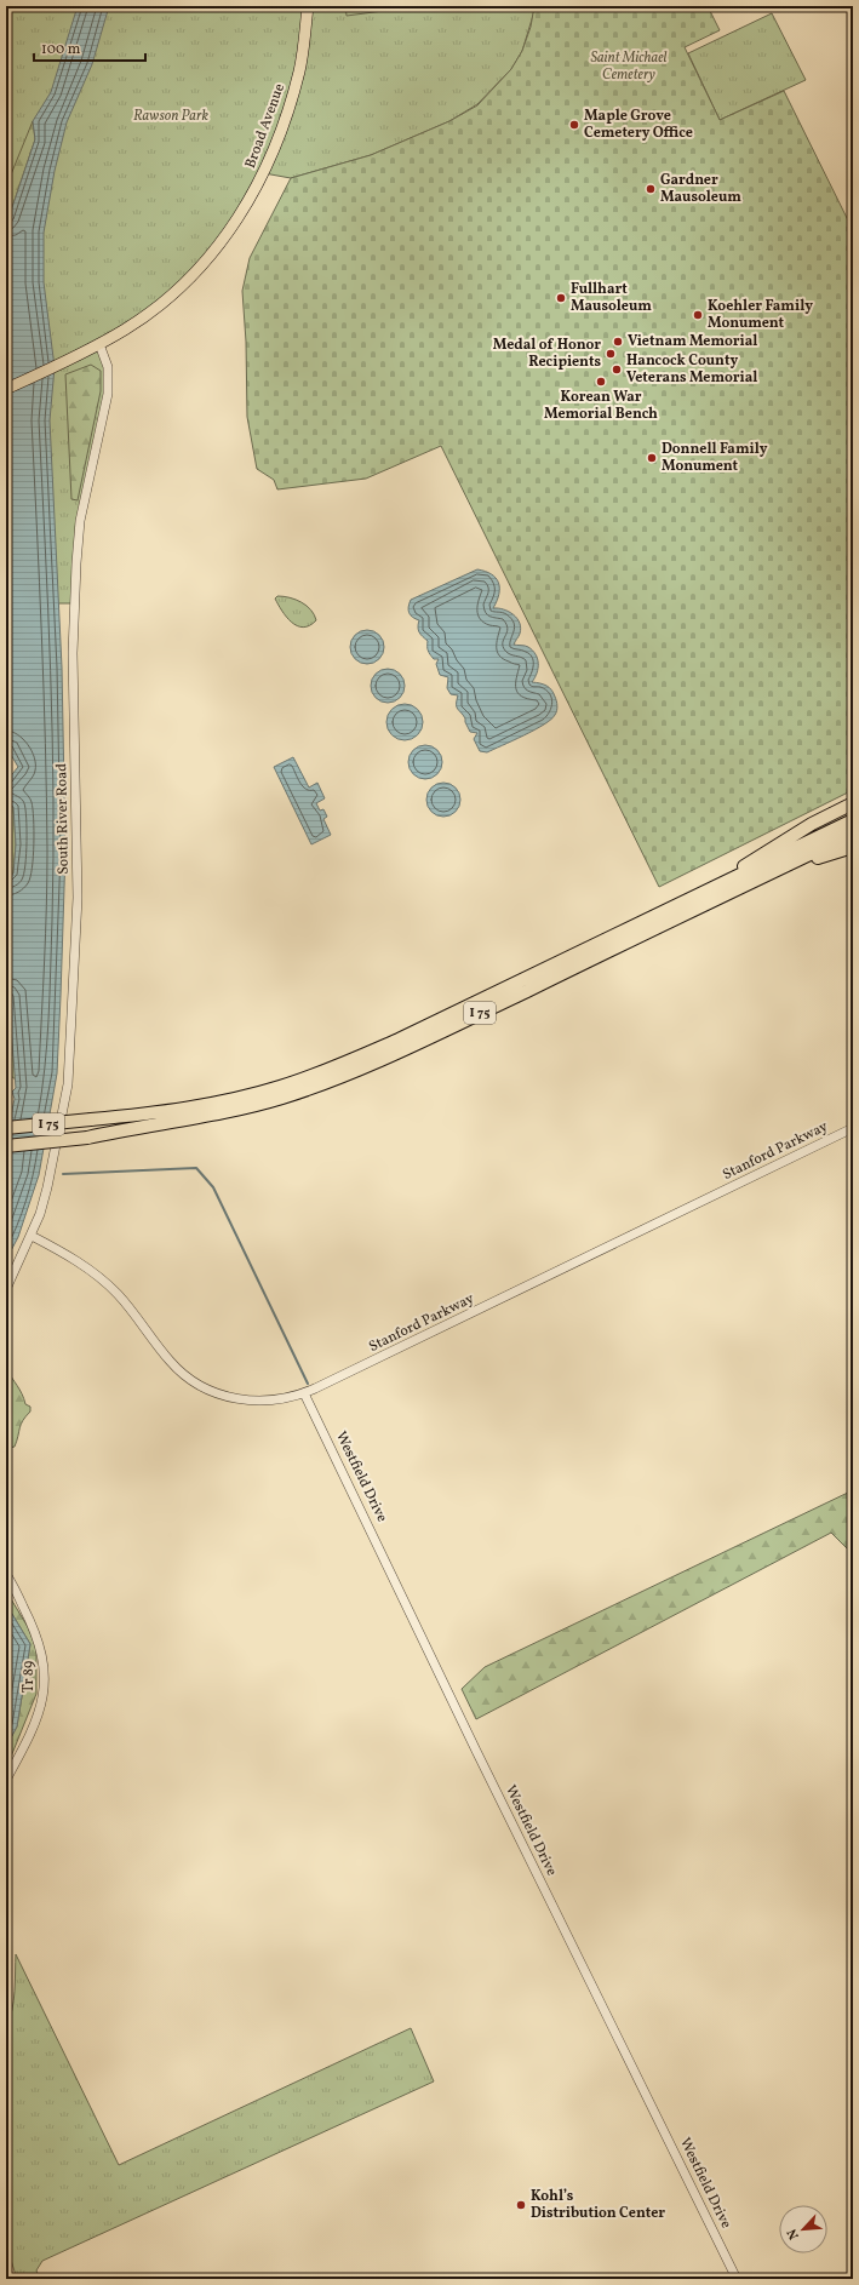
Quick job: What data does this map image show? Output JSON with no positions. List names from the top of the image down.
{
  "streets": {
    "highway": ["I 75"],
    "main road": ["Broad Avenue"],
    "street": [
      "South River Road",
      "Stanford Parkway",
      "Westfield Drive",
      "Tr 89"
    ]
  },
  "crossings": [
    ["Broad Avenue", "South River Road"],
    ["South River Road", "Stanford Parkway"],
    ["Stanford Parkway", "Westfield Drive"]
  ],
  "parks": ["Saint Michael Cemetery", "Rawson Park"],
  "places": [
    "Maple Grove Cemetery Office",
    "Gardner Mausoleum",
    "Fullhart Mausoleum",
    "Koehler Family Monument",
    "Vietnam Memorial",
    "Medal of Honor Recipients",
    "Hancock County Veterans Memorial",
    "Korean War Memorial Bench",
    "Donnell Family Monument",
    "Kohl’s Distribution Center"
  ],
  "scale_bar": "100 m",
  "north": "bottom left"
}
